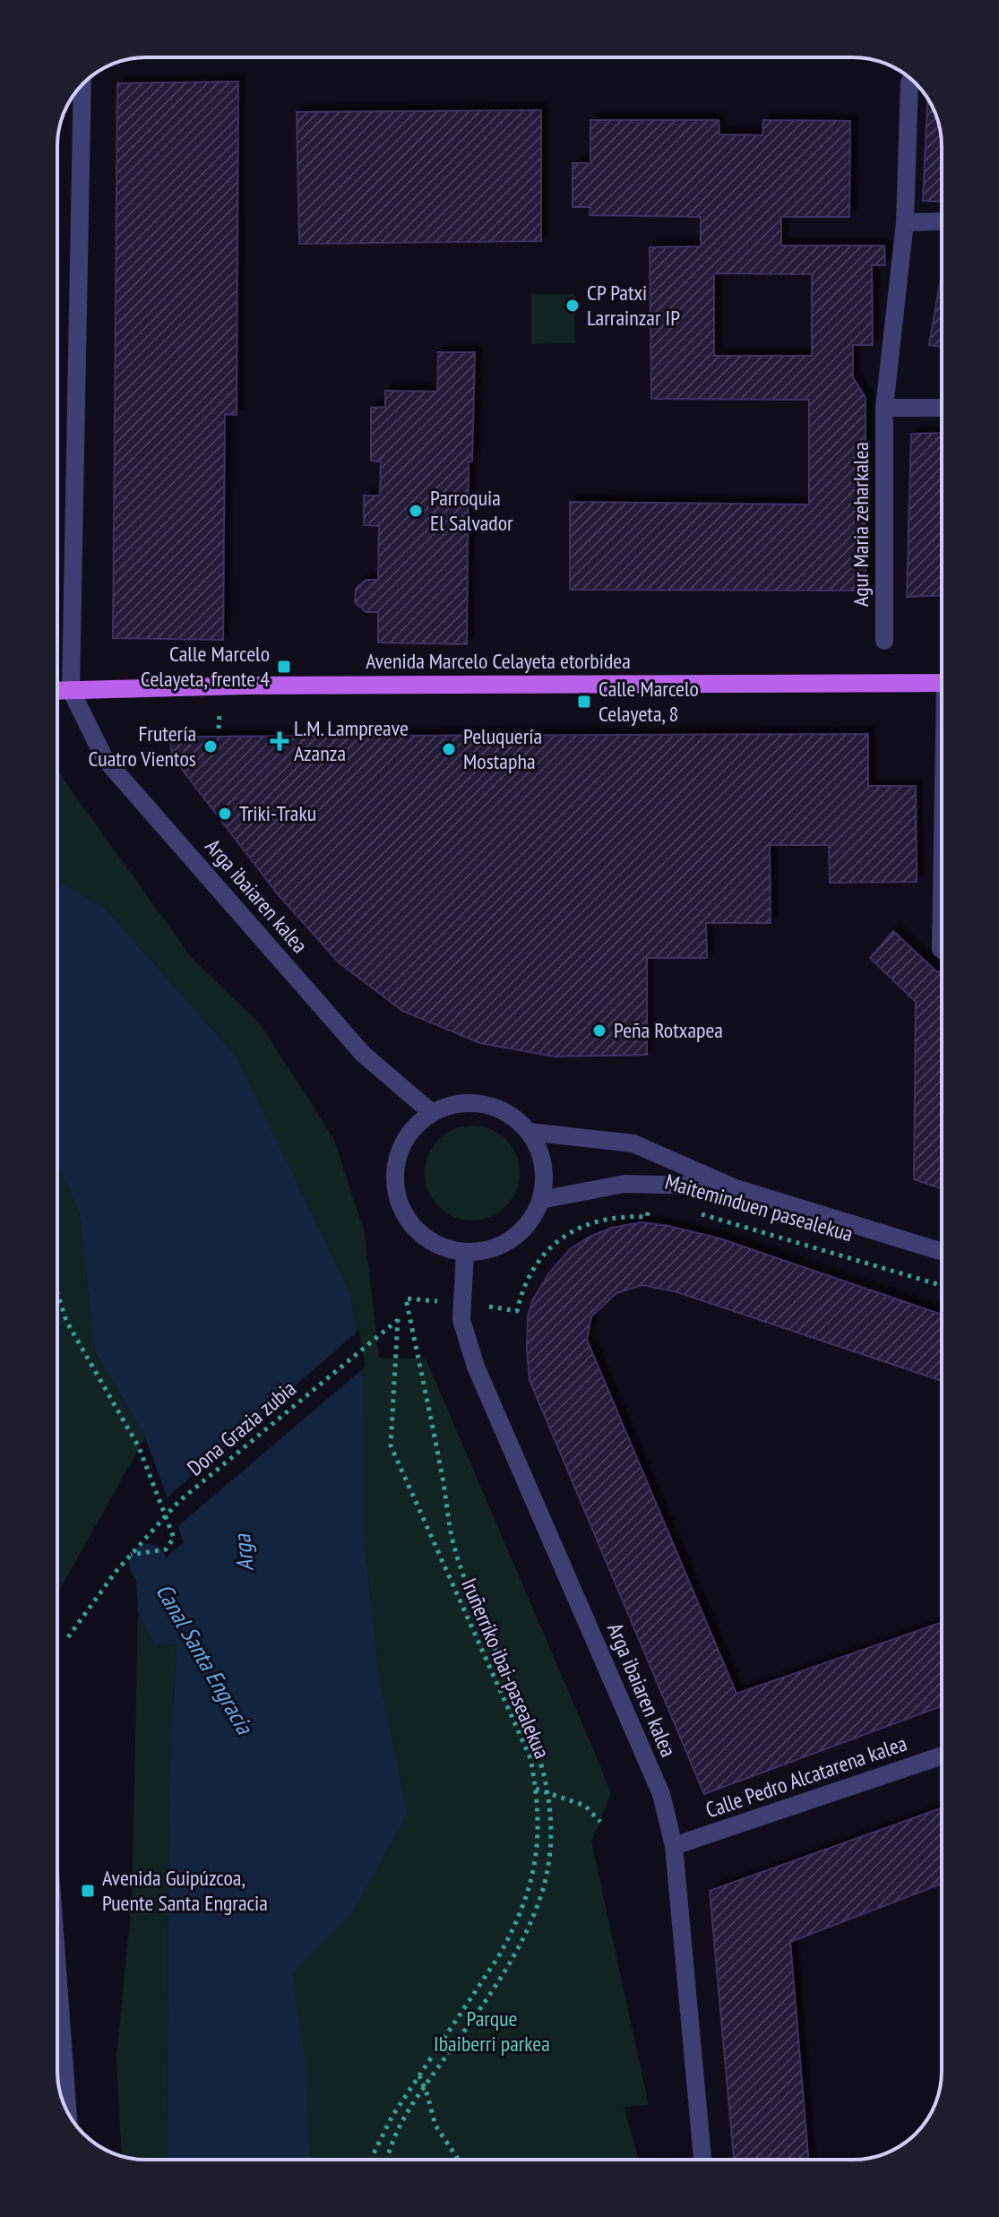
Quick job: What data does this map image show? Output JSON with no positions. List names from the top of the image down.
{
  "streets": {
    "main road": ["Avenida Marcelo Celayeta etorbidea"],
    "street": [
      "Agur Maria zeharkalea",
      "Arga ibaiaren kalea",
      "Maiteminduen pasealekua",
      "Calle Pedro Alcatarena kalea"
    ],
    "path": ["Dona Grazia zubia", "Iruñerriko ibai-pasealekua"]
  },
  "crossings": [
    ["Avenida Marcelo Celayeta etorbidea", "Arga ibaiaren kalea"],
    ["Arga ibaiaren kalea", "Maiteminduen pasealekua"],
    ["Arga ibaiaren kalea", "Calle Pedro Alcatarena kalea"],
    ["Dona Grazia zubia", "Iruñerriko ibai-pasealekua"]
  ],
  "water": ["Arga", "Canal Santa Engracia"],
  "parks": ["Parque Ibaiberri parkea"],
  "places": {
    "other": [
      "CP Patxi Larrainzar IP",
      "Parroquia El Salvador",
      "Frutería Cuatro Vientos",
      "Peluquería Mostapha",
      "Triki-Traku",
      "Peña Rotxapea"
    ],
    "transit": ["Calle Marcelo Celayeta, frente 4", "Calle Marcelo Celayeta, 8", "Avenida Guipúzcoa, Puente Santa Engracia"],
    "health": ["L.M. Lampreave Azanza"]
  }
}
